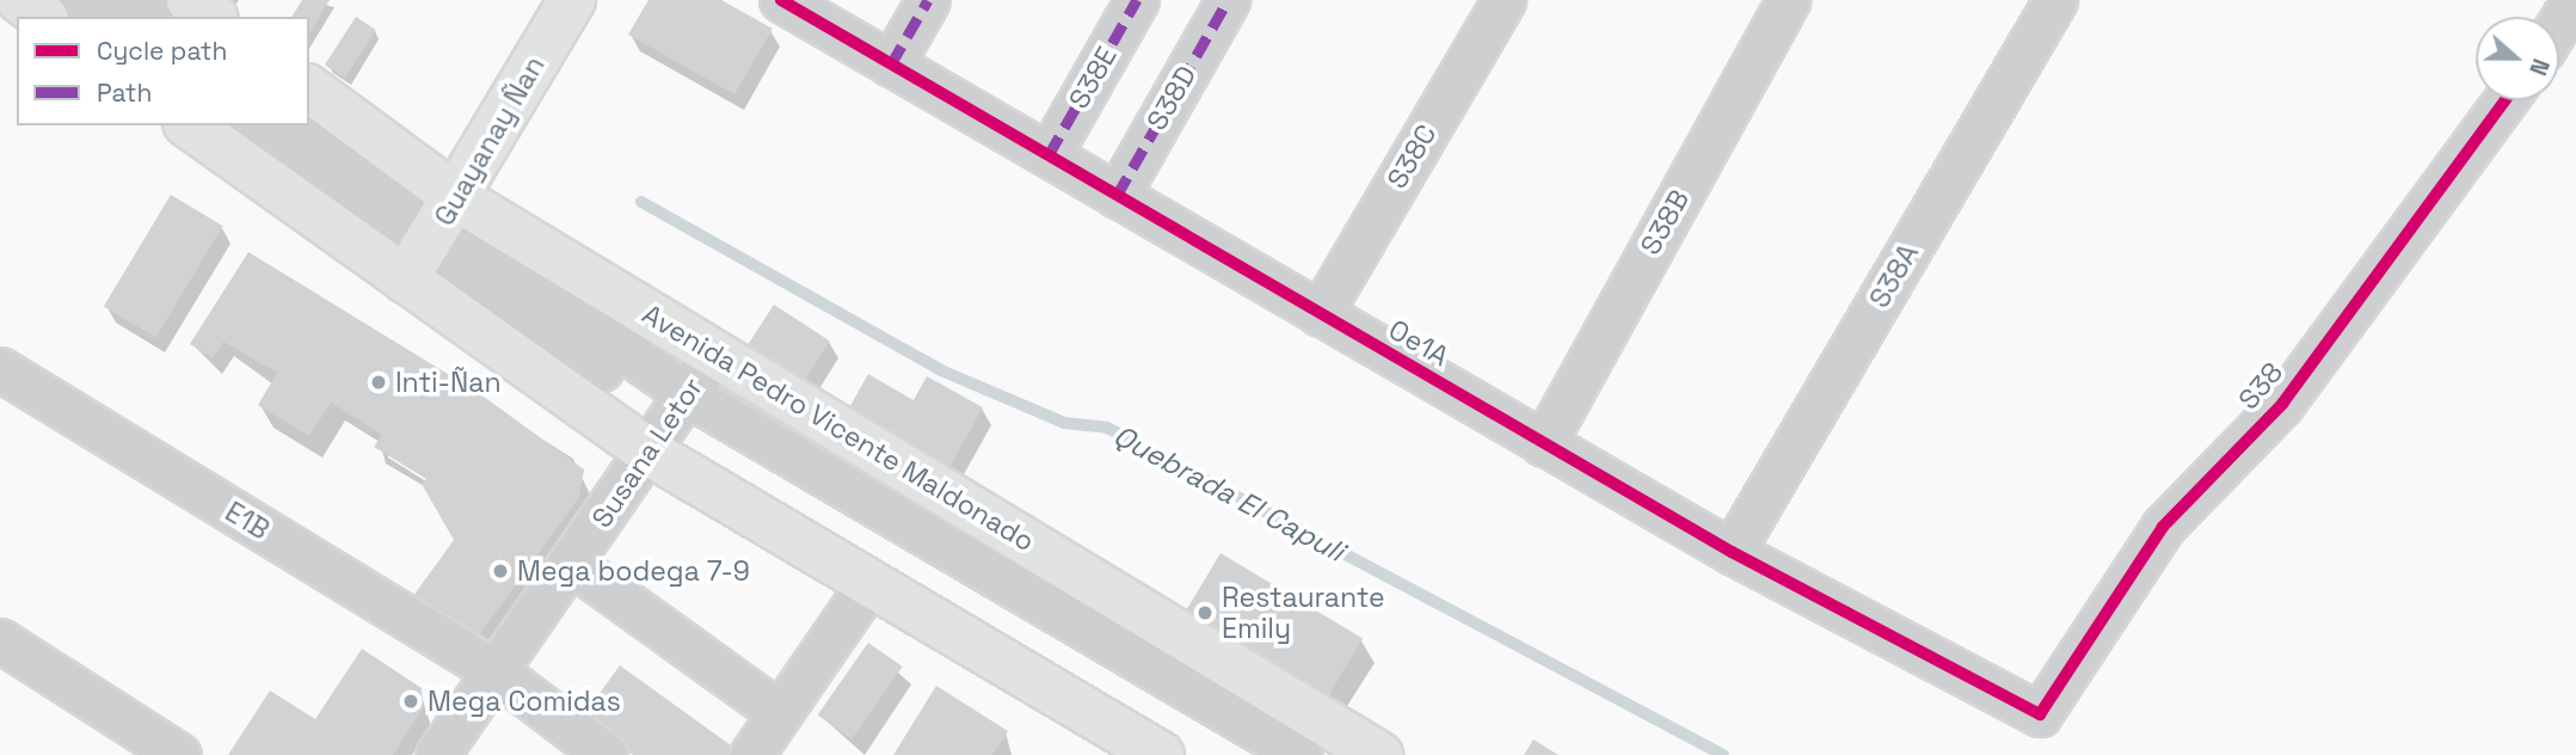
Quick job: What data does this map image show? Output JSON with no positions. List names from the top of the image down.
{
  "streets": {
    "main road": ["Guayanay Ñan", "Avenida Pedro Vicente Maldonado"],
    "street": [
      "S38E",
      "S38D",
      "S38C",
      "S38B",
      "S38A",
      "Oe1A",
      "S38",
      "Susana Letor",
      "E1B"
    ]
  },
  "crossings": [
    ["S38E", "Oe1A"],
    ["S38D", "Oe1A"],
    ["Guayanay Ñan", "Avenida Pedro Vicente Maldonado"],
    ["S38C", "Oe1A"],
    ["S38B", "Oe1A"],
    ["S38A", "Oe1A"],
    ["Oe1A", "S38"],
    ["Avenida Pedro Vicente Maldonado", "Susana Letor"],
    ["Susana Letor", "E1B"]
  ],
  "water": ["Quebrada El Capuli"],
  "places": [
    "Inti-Ñan",
    "Mega bodega 7-9",
    "Restaurante Emily",
    "Mega Comidas"
  ],
  "legend": ["Cycle path", "Path"],
  "north": "right"
}
